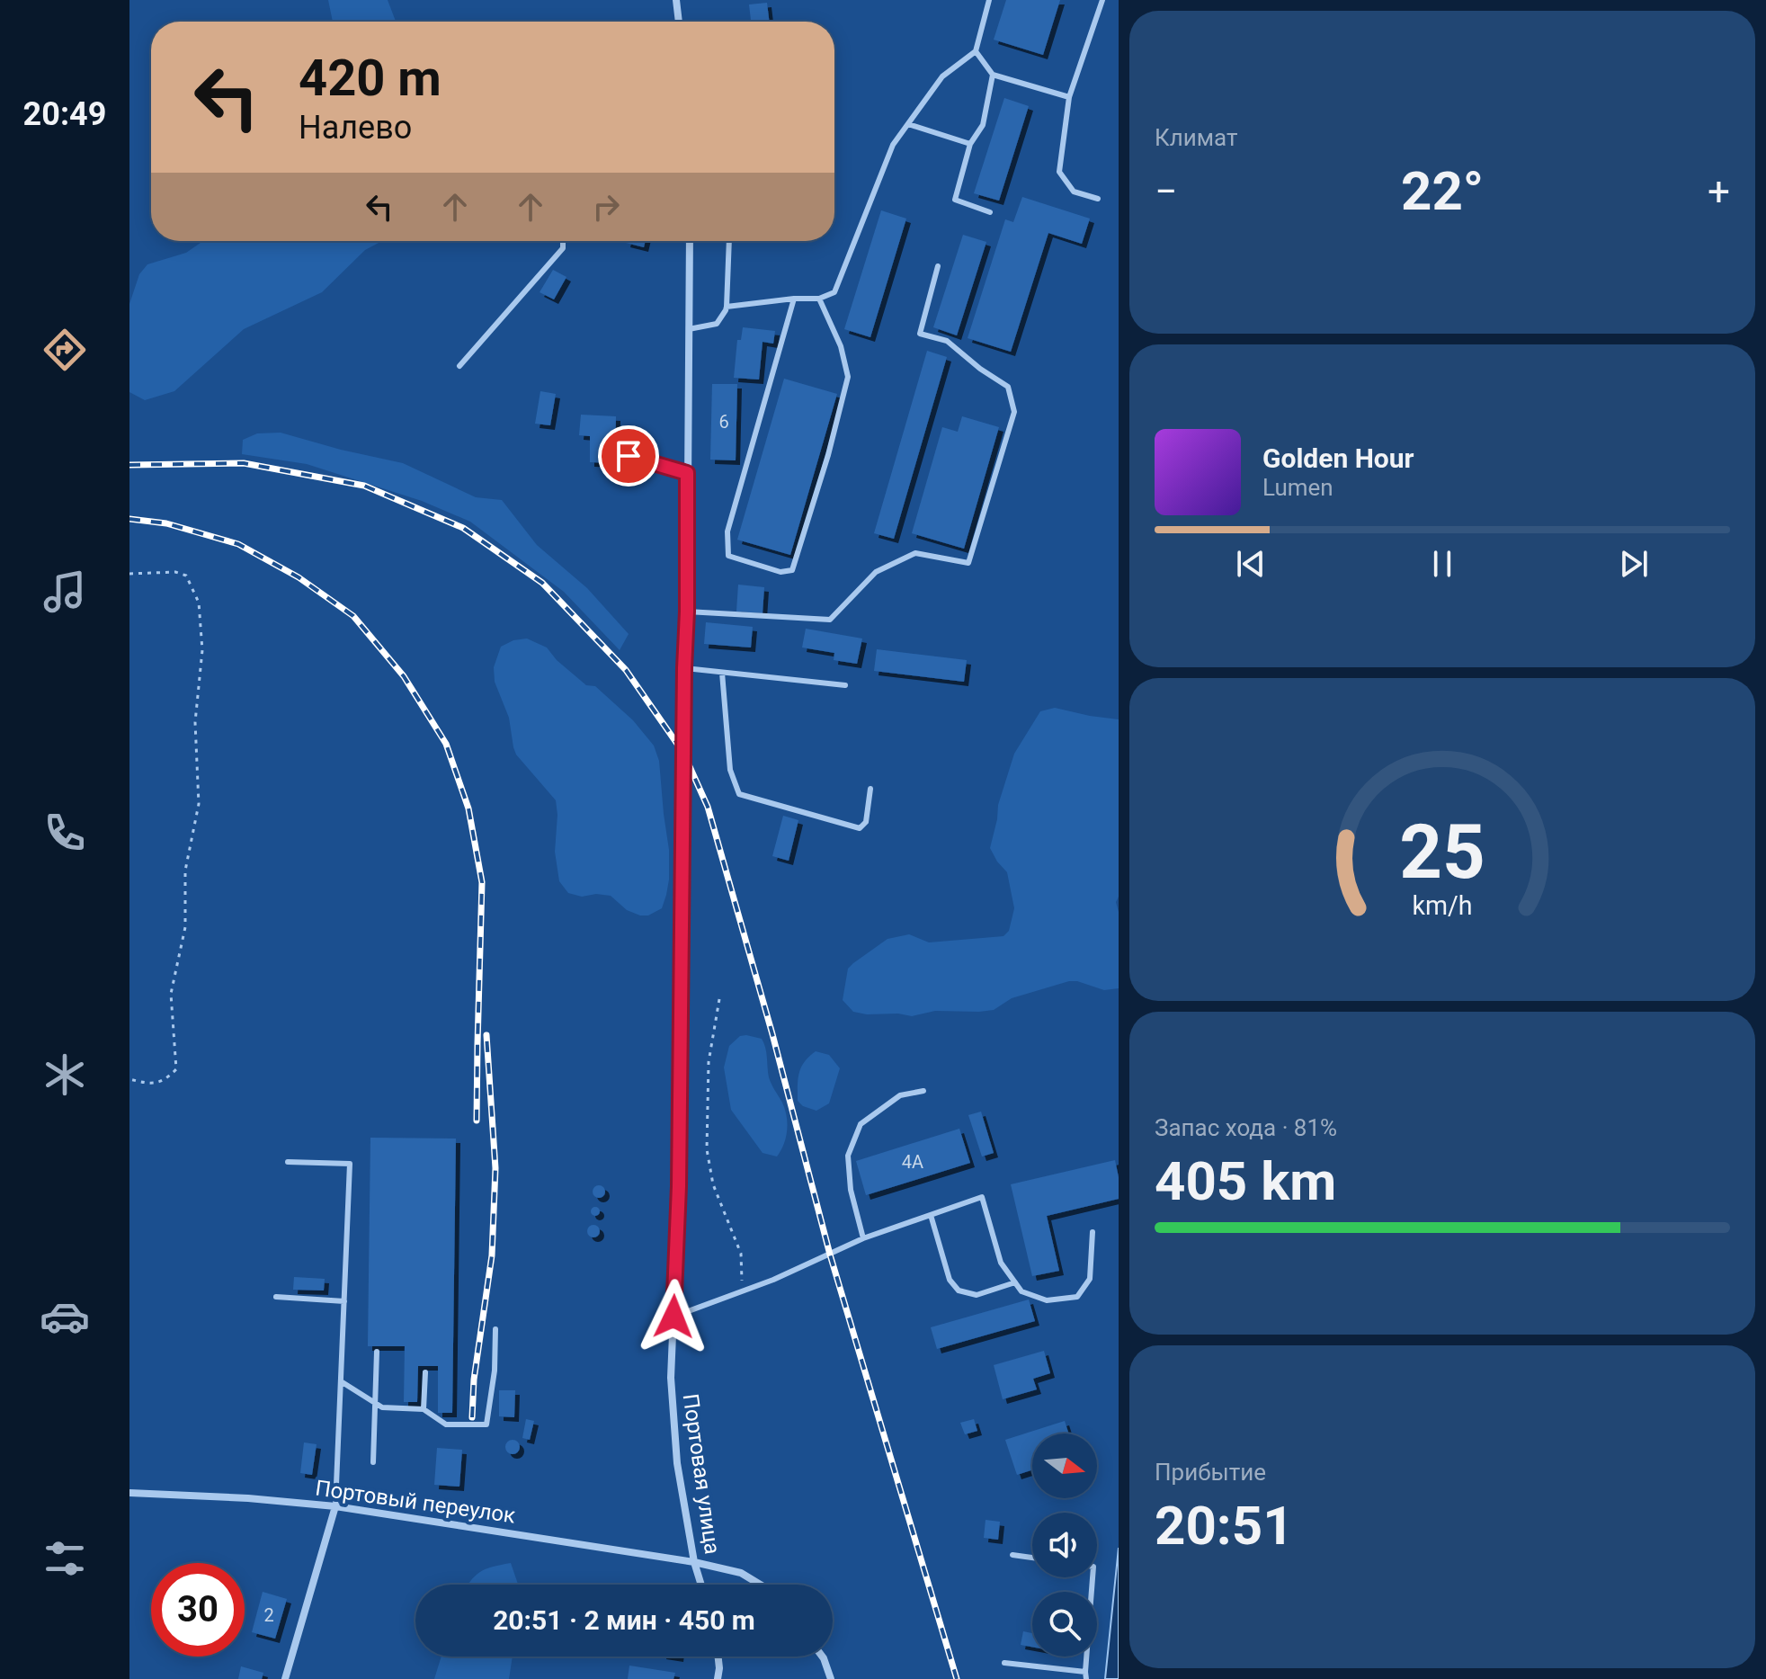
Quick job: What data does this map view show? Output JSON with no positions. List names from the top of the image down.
{
  "streets": {
    "street": ["Портовая улица", "Портовый переулок"]
  },
  "crossings": [
    ["Портовая улица", "Портовый переулок"]
  ],
  "house_numbers": ["6", "4А", "2"],
  "north": "right",
  "page": {
    "tabs": "20:49",
    "tile": [
      "Климат",
      ["Запас хода · 81%", "405 km"],
      ["Прибытие", "20:51"]
    ],
    "turn": ["420 m", "Налево"],
    "heat": ["−", "22°", "+"],
    "song": ["Golden Hour", "Lumen"],
    "limit": "30",
    "trip": "20:51 · 2 мин · 450 m",
    "gauge": ["25", "km/h"]
  }
}
